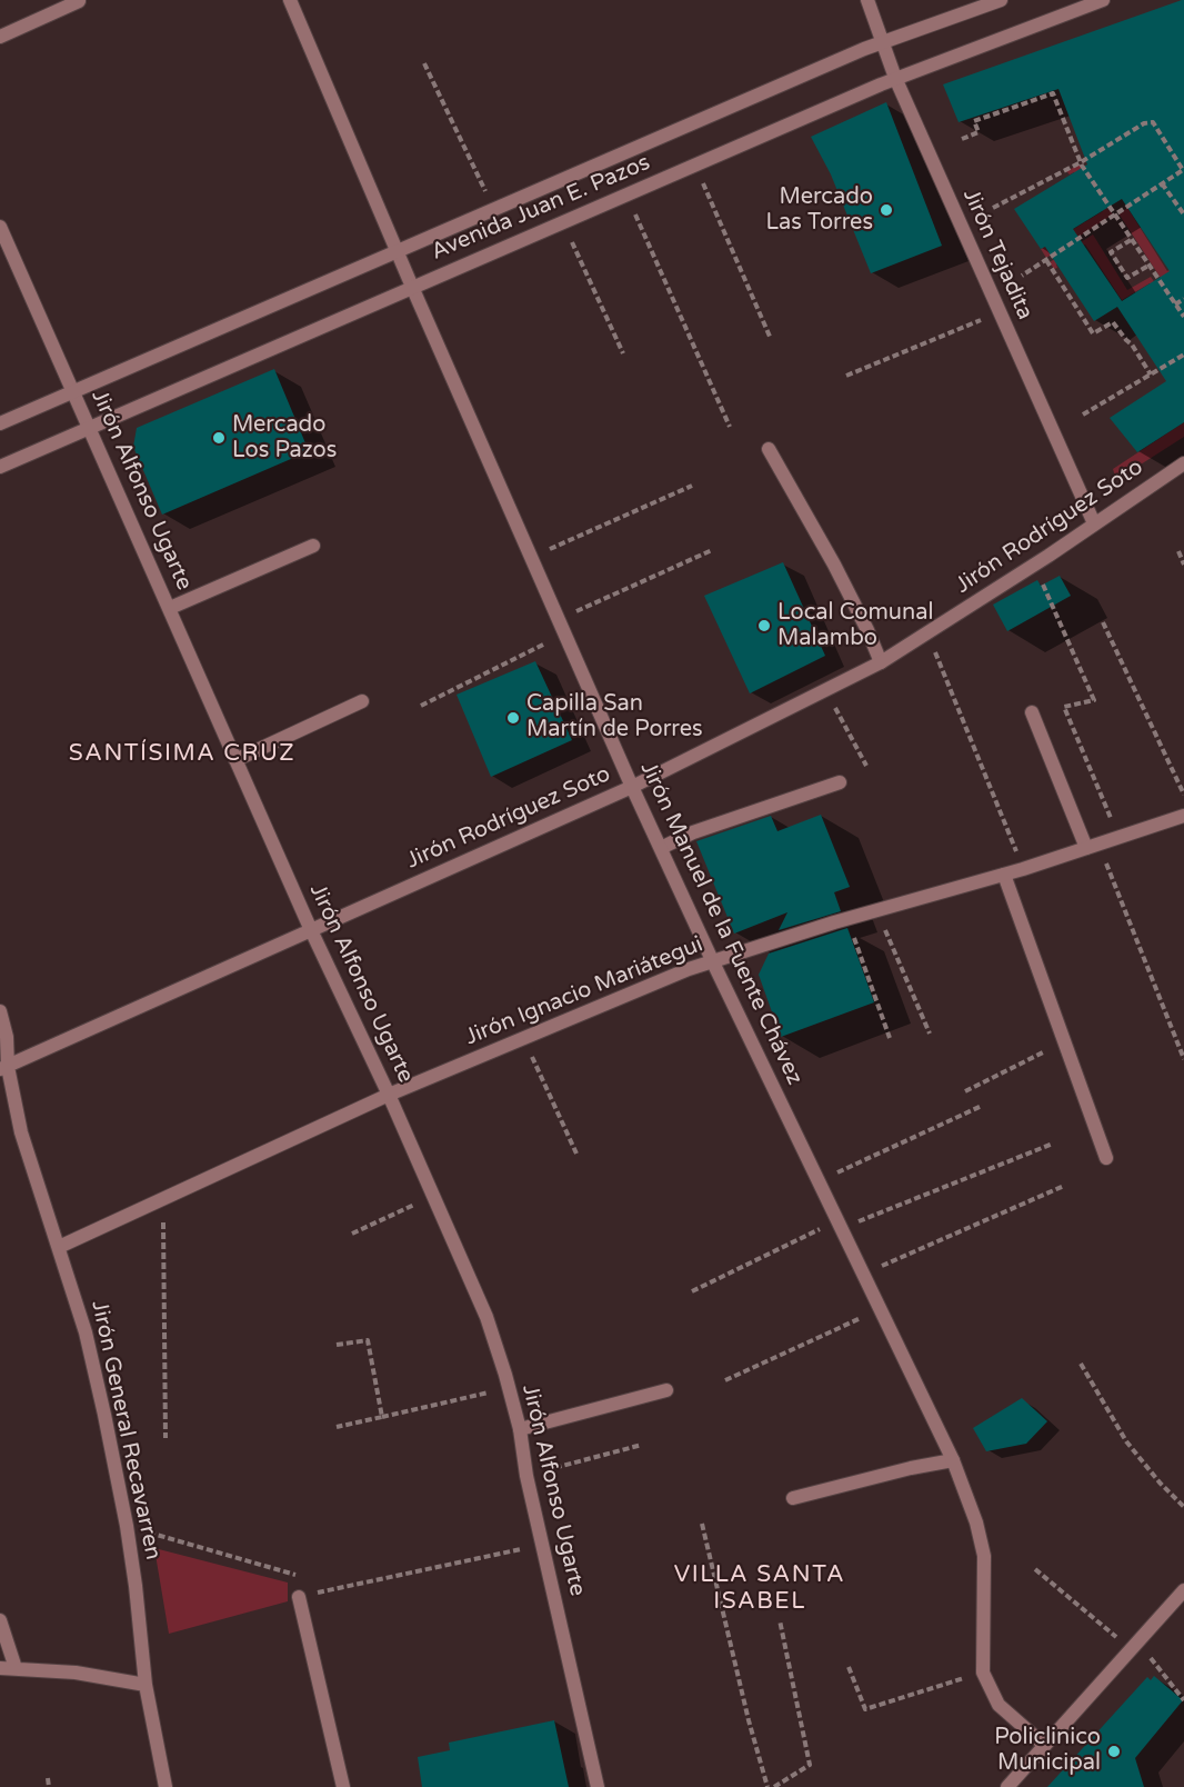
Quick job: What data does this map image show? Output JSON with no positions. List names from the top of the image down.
{
  "streets": {
    "street": [
      "Avenida Juan E. Pazos",
      "Jirón Tejadita",
      "Jirón Alfonso Ugarte",
      "Jirón Rodríguez Soto",
      "Jirón Manuel de la Fuente Chávez",
      "Jirón Ignacio Mariátegui",
      "Jirón General Recavarren"
    ]
  },
  "crossings": [
    ["Avenida Juan E. Pazos", "Jirón Tejadita"],
    ["Avenida Juan E. Pazos", "Jirón Alfonso Ugarte"],
    ["Avenida Juan E. Pazos", "Jirón Manuel de la Fuente Chávez"],
    ["Jirón Tejadita", "Jirón Rodríguez Soto"],
    ["Jirón Alfonso Ugarte", "Jirón Rodríguez Soto"],
    ["Jirón Alfonso Ugarte", "Jirón Ignacio Mariátegui"],
    ["Jirón Rodríguez Soto", "Jirón Manuel de la Fuente Chávez"],
    ["Jirón Rodríguez Soto", "Jirón General Recavarren"],
    ["Jirón Manuel de la Fuente Chávez", "Jirón Ignacio Mariátegui"],
    ["Jirón Ignacio Mariátegui", "Jirón General Recavarren"]
  ],
  "districts": ["SANTÍSIMA CRUZ", "VILLA SANTA ISABEL"],
  "places": [
    "Mercado Las Torres",
    "Mercado Los Pazos",
    "Local Comunal Malambo",
    "Capilla San Martín de Porres",
    "Policlinico Municipal"
  ]
}
